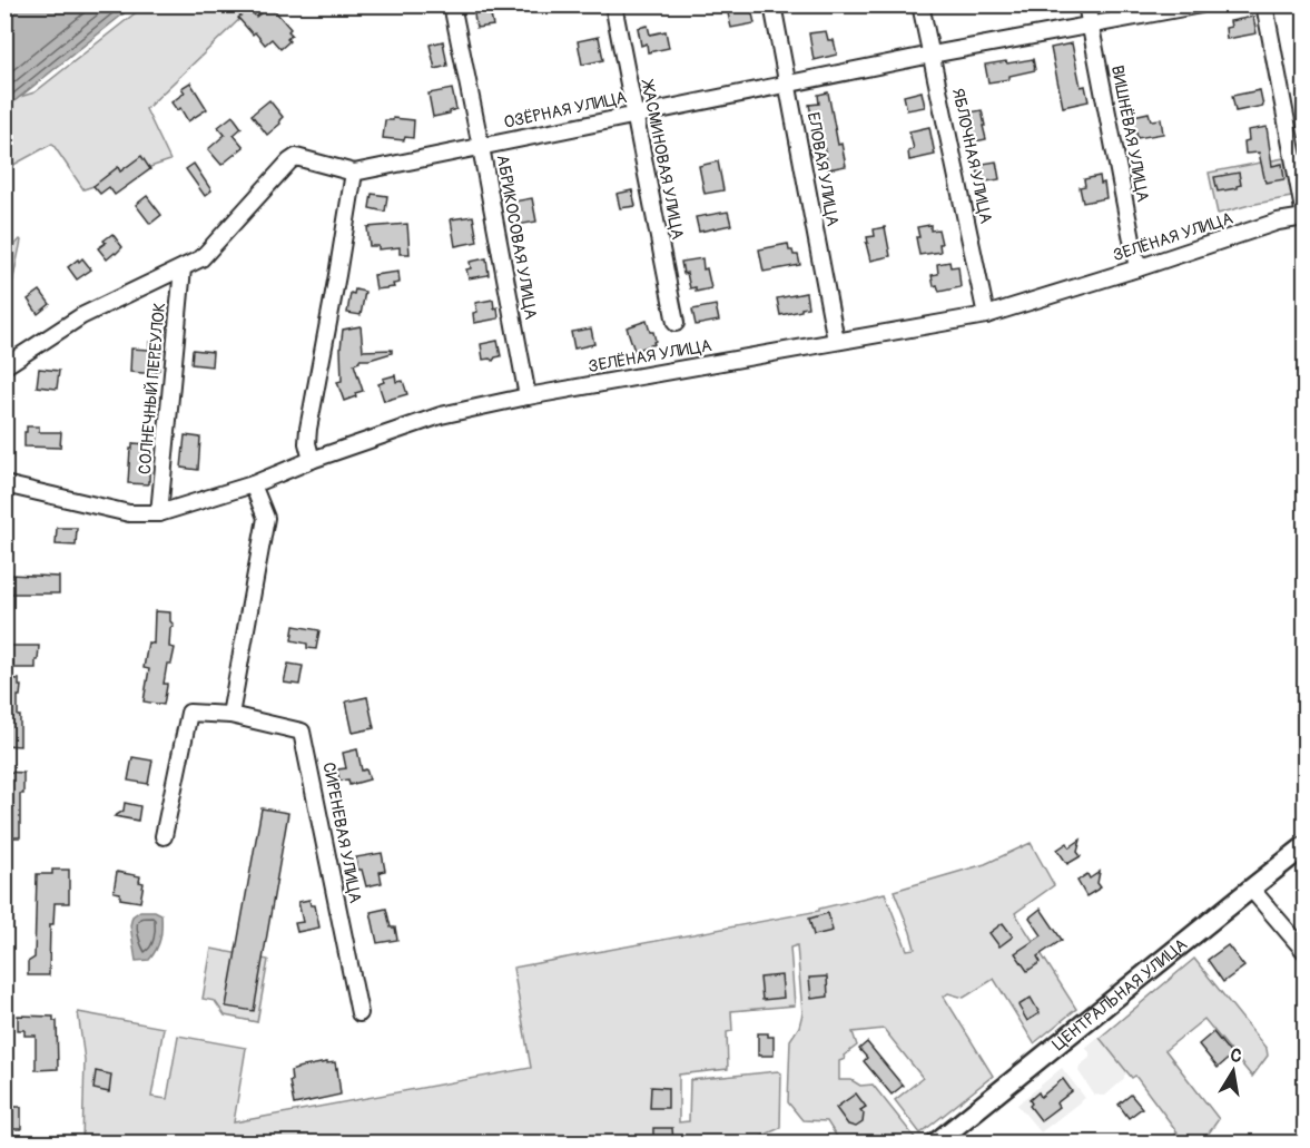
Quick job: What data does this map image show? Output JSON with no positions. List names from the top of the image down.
{
  "streets": {
    "main road": ["ЦЕНТРАЛЬНАЯ УЛИЦА"],
    "street": [
      "ОЗЁРНАЯ УЛИЦА",
      "ВИШНЁВАЯ УЛИЦА",
      "ЯБЛОЧНАЯ УЛИЦА",
      "ЖАСМИНОВАЯ УЛИЦА",
      "ЕЛОВАЯ УЛИЦА",
      "АБРИКОСОВАЯ УЛИЦА",
      "ЗЕЛЁНАЯ УЛИЦА",
      "СОЛНЕЧНЫЙ ПЕРЕУЛОК",
      "СИРЕНЕВАЯ УЛИЦА"
    ]
  },
  "crossings": [
    ["ОЗЁРНАЯ УЛИЦА", "ВИШНЁВАЯ УЛИЦА"],
    ["ОЗЁРНАЯ УЛИЦА", "ЯБЛОЧНАЯ УЛИЦА"],
    ["ОЗЁРНАЯ УЛИЦА", "ЖАСМИНОВАЯ УЛИЦА"],
    ["ОЗЁРНАЯ УЛИЦА", "ЕЛОВАЯ УЛИЦА"],
    ["ОЗЁРНАЯ УЛИЦА", "АБРИКОСОВАЯ УЛИЦА"],
    ["ОЗЁРНАЯ УЛИЦА", "СОЛНЕЧНЫЙ ПЕРЕУЛОК"],
    ["ВИШНЁВАЯ УЛИЦА", "ЗЕЛЁНАЯ УЛИЦА"],
    ["ЯБЛОЧНАЯ УЛИЦА", "ЗЕЛЁНАЯ УЛИЦА"],
    ["ЕЛОВАЯ УЛИЦА", "ЗЕЛЁНАЯ УЛИЦА"],
    ["АБРИКОСОВАЯ УЛИЦА", "ЗЕЛЁНАЯ УЛИЦА"],
    ["ЗЕЛЁНАЯ УЛИЦА", "СОЛНЕЧНЫЙ ПЕРЕУЛОК"]
  ],
  "north": "top"
}
